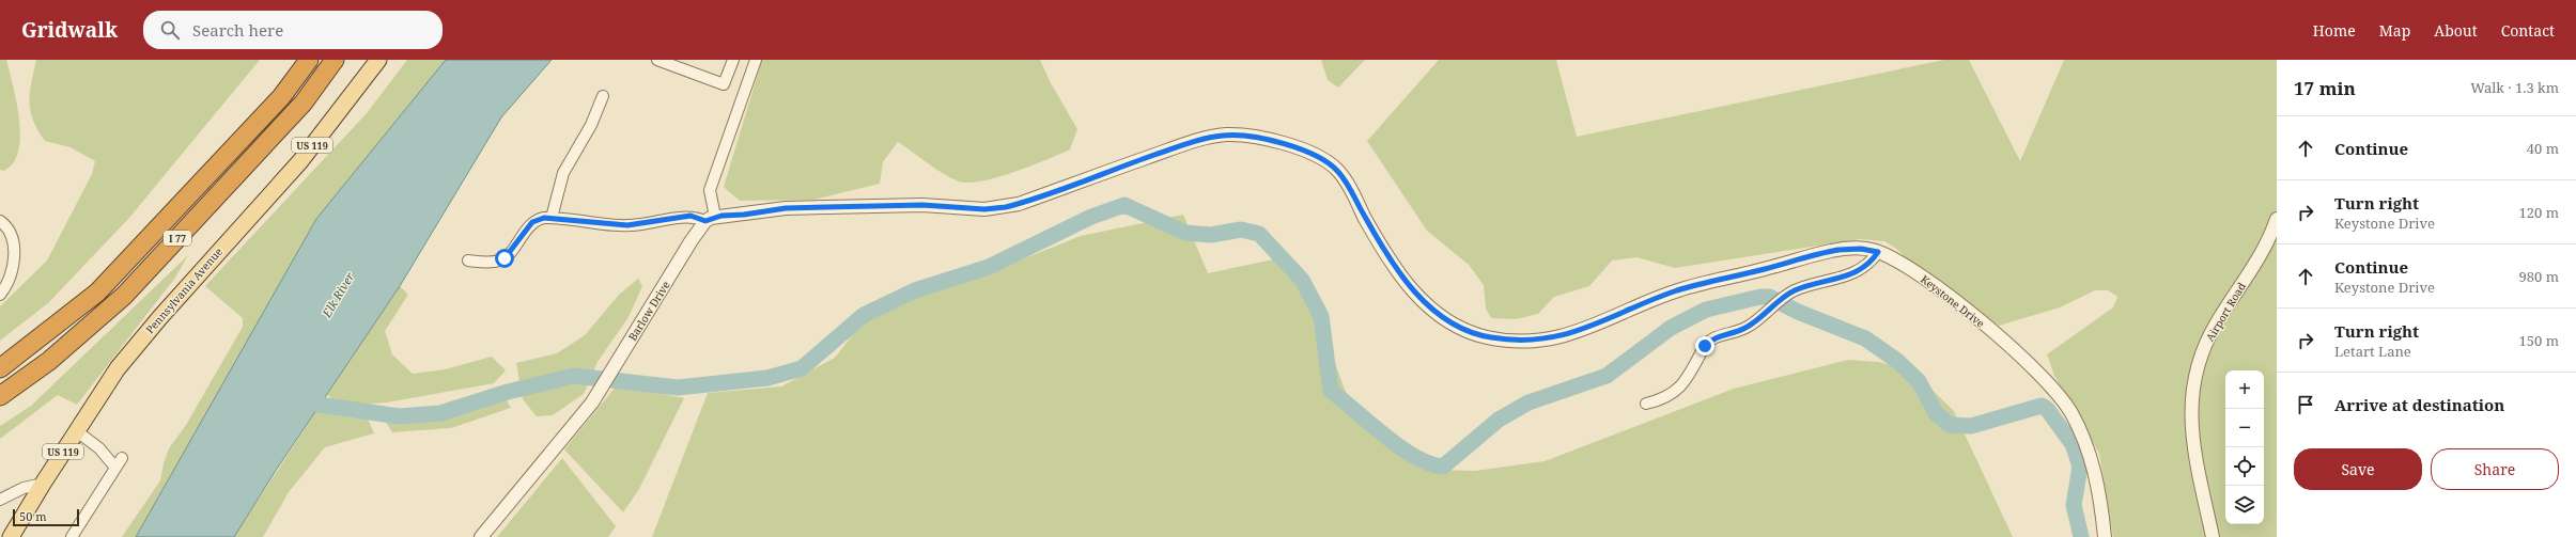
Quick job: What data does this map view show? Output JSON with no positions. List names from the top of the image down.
{
  "streets": {
    "highway": ["I 77"],
    "main road": ["US 119", "Pennsylvania Avenue"],
    "street": ["Keystone Drive", "Barlow Drive", "Airport Road"]
  },
  "crossings": [
    ["Keystone Drive", "Barlow Drive"]
  ],
  "water": ["Elk River"],
  "scale_bar": "50 m",
  "page": {
    "header": "Gridwalk",
    "search": "Search here",
    "nav": [
      "Home",
      "Map",
      "About",
      "Contact"
    ],
    "heading": ["17 min", "Walk · 1.3 km"],
    "list": [
      ["Continue", "40 m"],
      ["Turn right", "Keystone Drive", "120 m"],
      ["Continue", "Keystone Drive", "980 m"],
      ["Turn right", "Letart Lane", "150 m"],
      "Arrive at destination"
    ],
    "map_buttons": ["+", "−"],
    "buttons": ["Save", "Share"],
    "scale": "50 m"
  }
}
